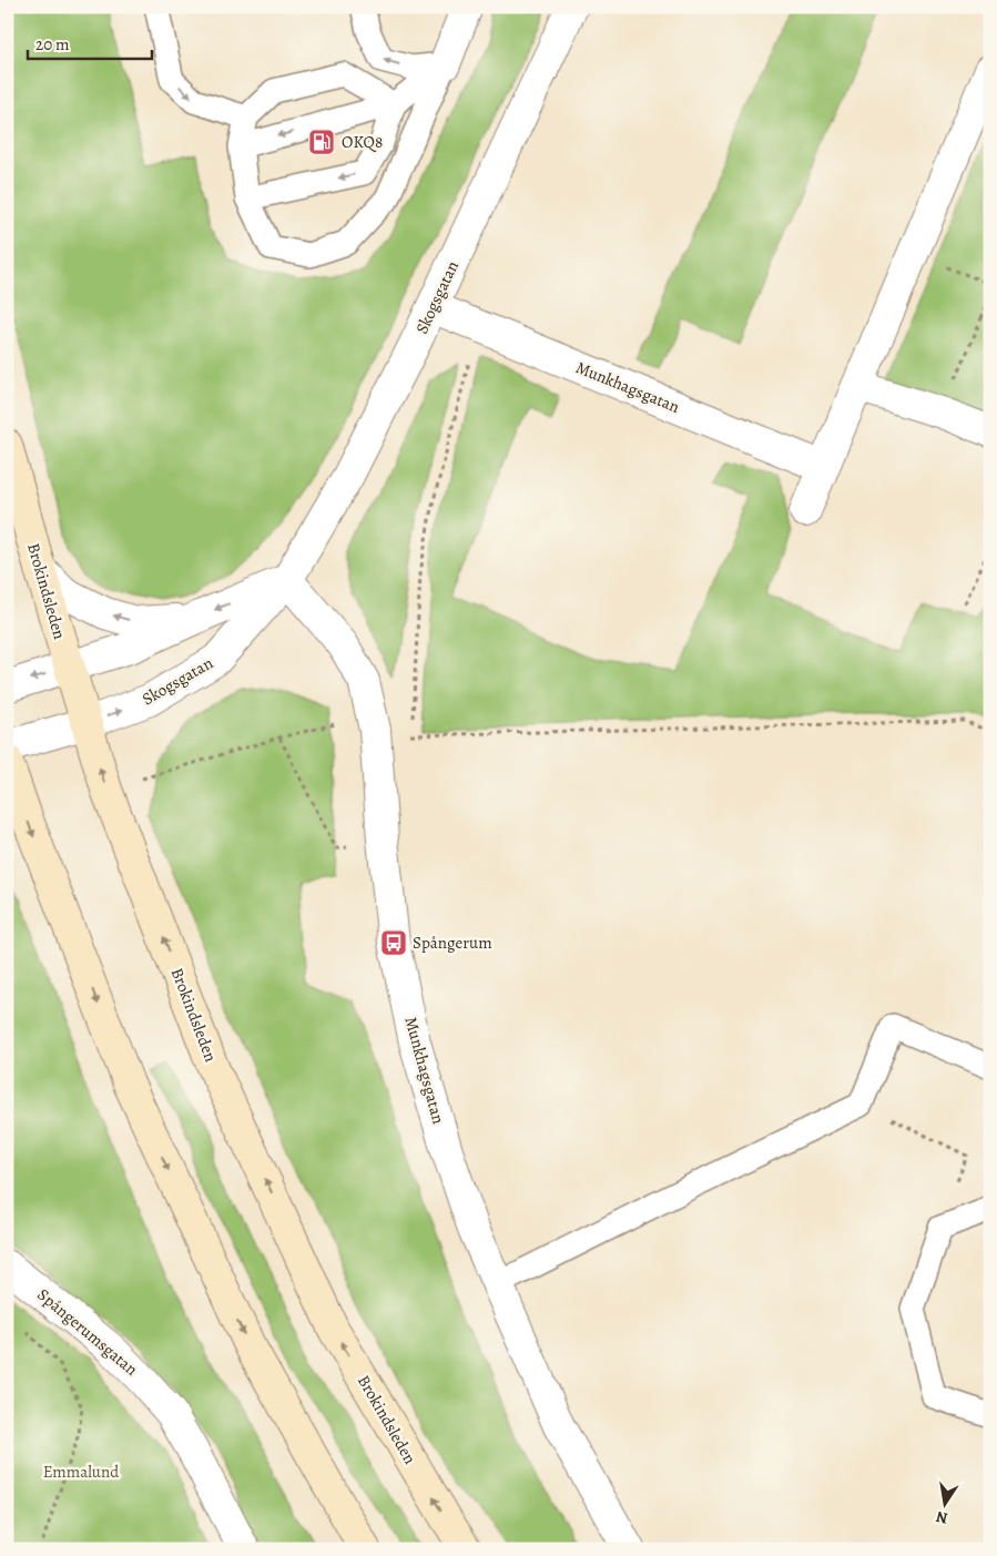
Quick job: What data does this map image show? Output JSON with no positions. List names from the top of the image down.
{
  "streets": {
    "main road": ["Brokindsleden"],
    "street": ["Skogsgatan", "Munkhagsgatan", "Spångerumsgatan"]
  },
  "crossings": [
    ["Skogsgatan", "Munkhagsgatan"],
    ["Skogsgatan", "Brokindsleden"]
  ],
  "parks": ["Emmalund"],
  "places": {
    "fuel station": ["OKQ8"],
    "bus stop": ["Spångerum"]
  },
  "scale_bar": "20 m",
  "north": "bottom"
}
